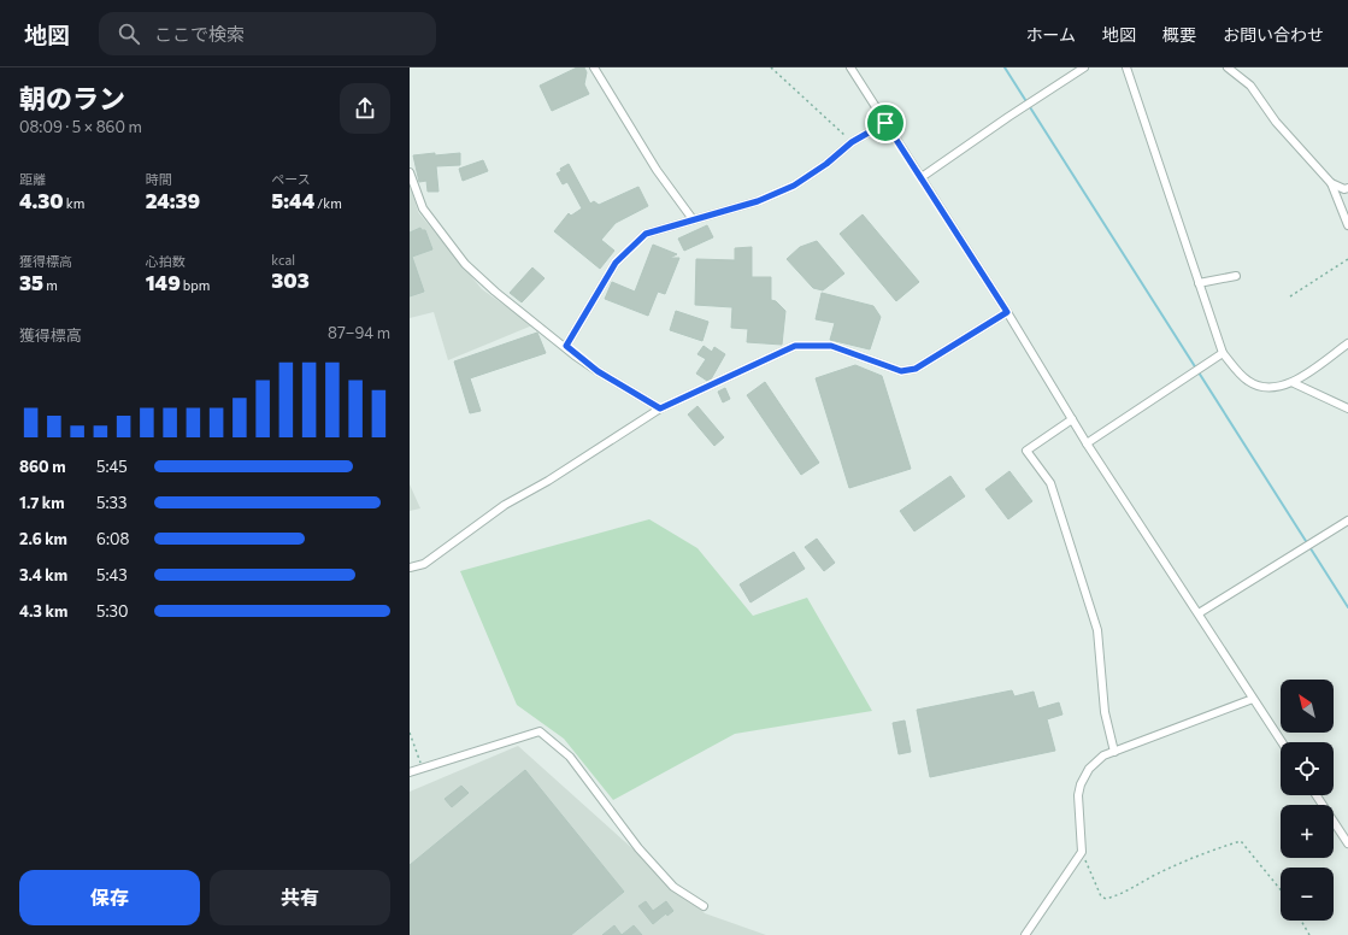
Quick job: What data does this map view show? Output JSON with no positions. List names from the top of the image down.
{
  "north": "top left",
  "page": {
    "header": "地図",
    "search": "ここで検索",
    "nav": [
      "ホーム",
      "地図",
      "概要",
      "お問い合わせ"
    ],
    "heading": ["朝のラン", "08:09 · 5 × 860 m"],
    "stats": [
      ["距離", "4.30 km"],
      ["時間", "24:39"],
      ["ペース", "5:44 /km"],
      ["獲得標高", "35 m"],
      ["心拍数", "149 bpm"],
      ["kcal", "303"]
    ],
    "chart": ["獲得標高", "87–94 m"],
    "list": [
      {
        "name": "860 m",
        "note": "5:45"
      },
      {
        "name": "1.7 km",
        "note": "5:33"
      },
      {
        "name": "2.6 km",
        "note": "6:08"
      },
      {
        "name": "3.4 km",
        "note": "5:43"
      },
      {
        "name": "4.3 km",
        "note": "5:30"
      }
    ],
    "map_buttons": ["+", "−"],
    "buttons": ["保存", "共有"]
  }
}
